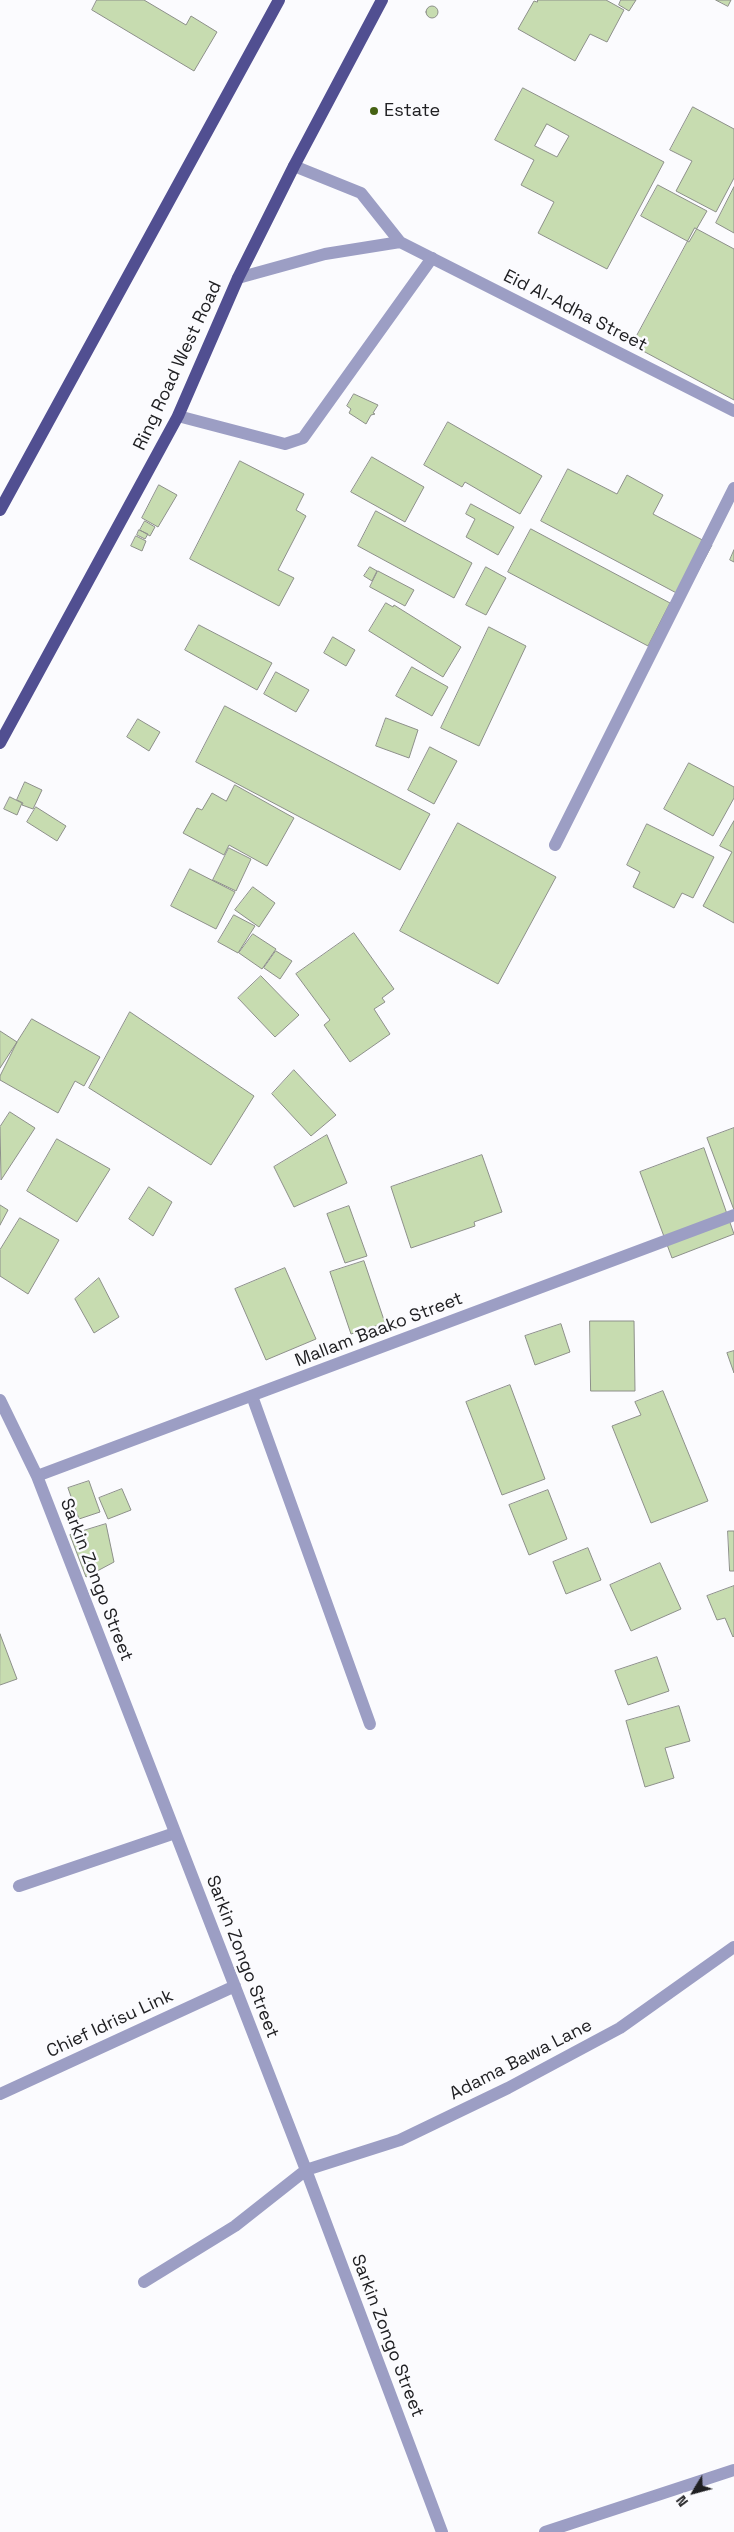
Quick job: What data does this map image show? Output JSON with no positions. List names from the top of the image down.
{
  "streets": {
    "main road": ["Ring Road West Road"],
    "street": [
      "Eid Al-Adha Street",
      "Mallam Baako Street",
      "Sarkin Zongo Street",
      "Chief Idrisu Link",
      "Adama Bawa Lane"
    ]
  },
  "crossings": [
    ["Eid Al-Adha Street", "Ring Road West Road"],
    ["Mallam Baako Street", "Sarkin Zongo Street"],
    ["Sarkin Zongo Street", "Chief Idrisu Link"],
    ["Sarkin Zongo Street", "Adama Bawa Lane"]
  ],
  "places": ["Estate"],
  "north": "bottom left"
}
